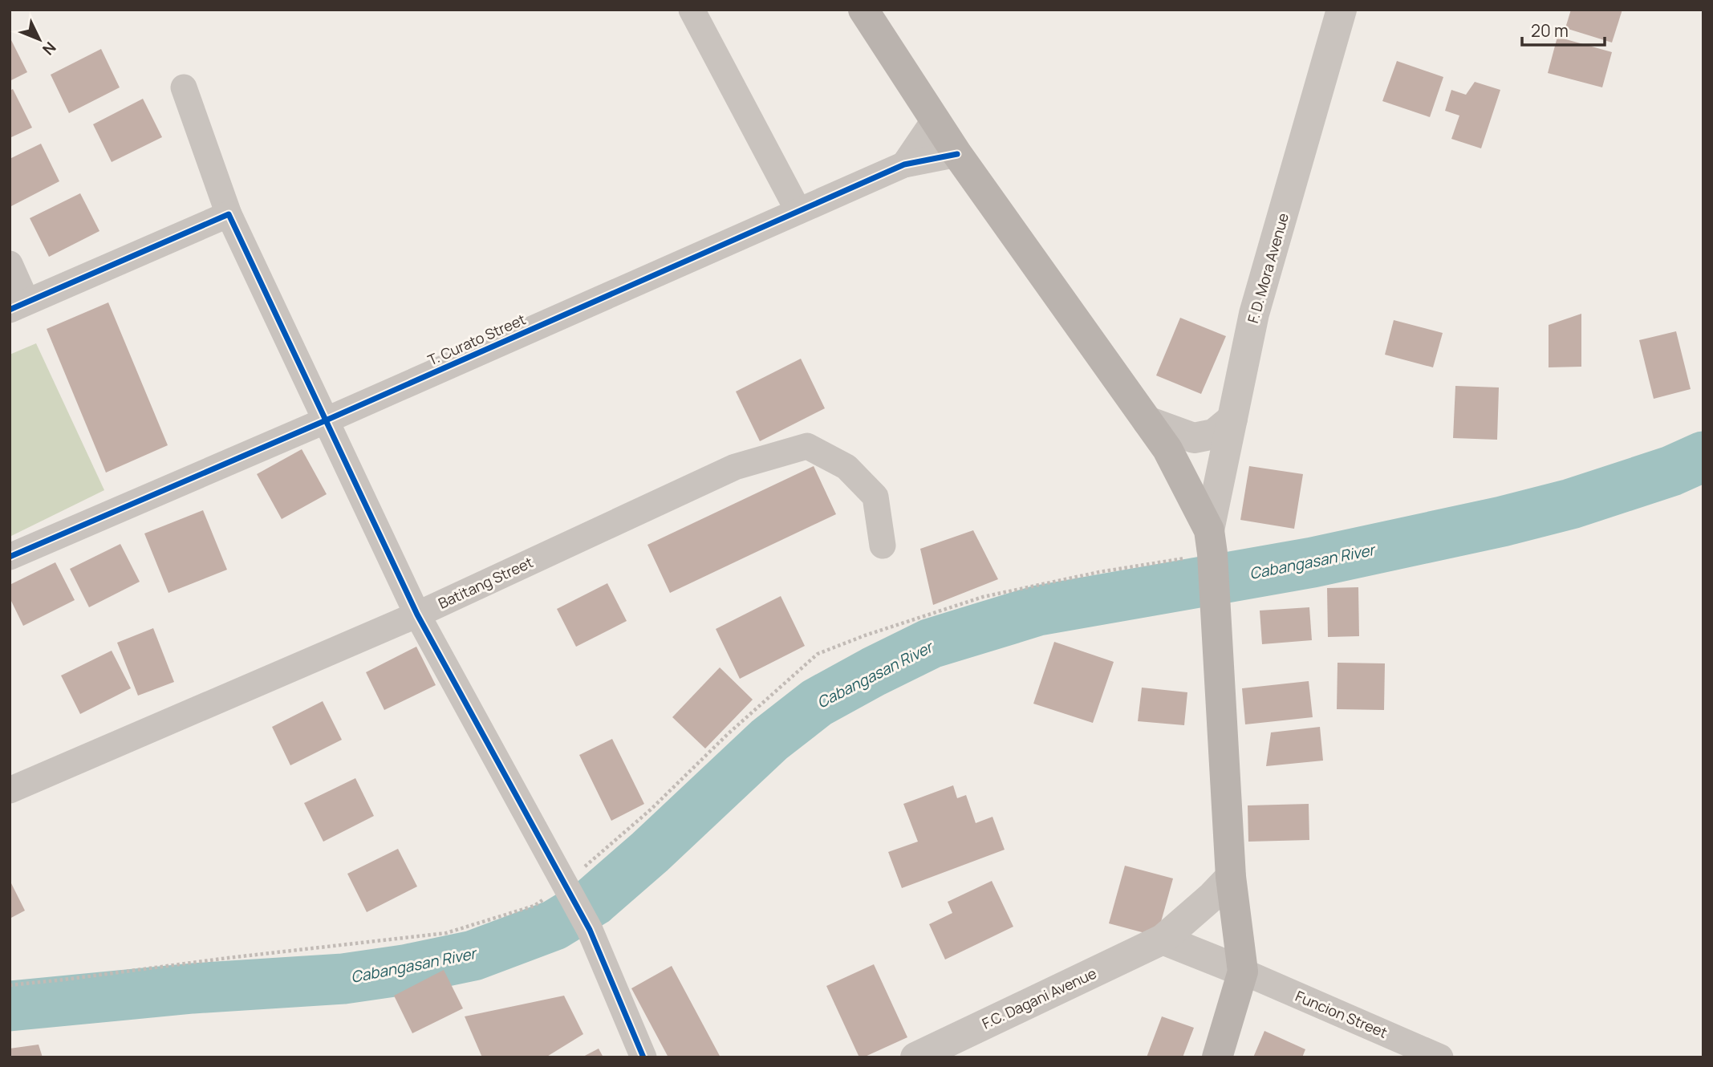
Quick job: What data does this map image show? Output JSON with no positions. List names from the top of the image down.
{
  "streets": {
    "street": [
      "F. D. Mora Avenue",
      "T. Curato Street",
      "Batitang Street",
      "F.C. Dagani Avenue",
      "Funcion Street"
    ]
  },
  "water": ["Cabangasan River"],
  "scale_bar": "20 m",
  "north": "bottom right"
}
